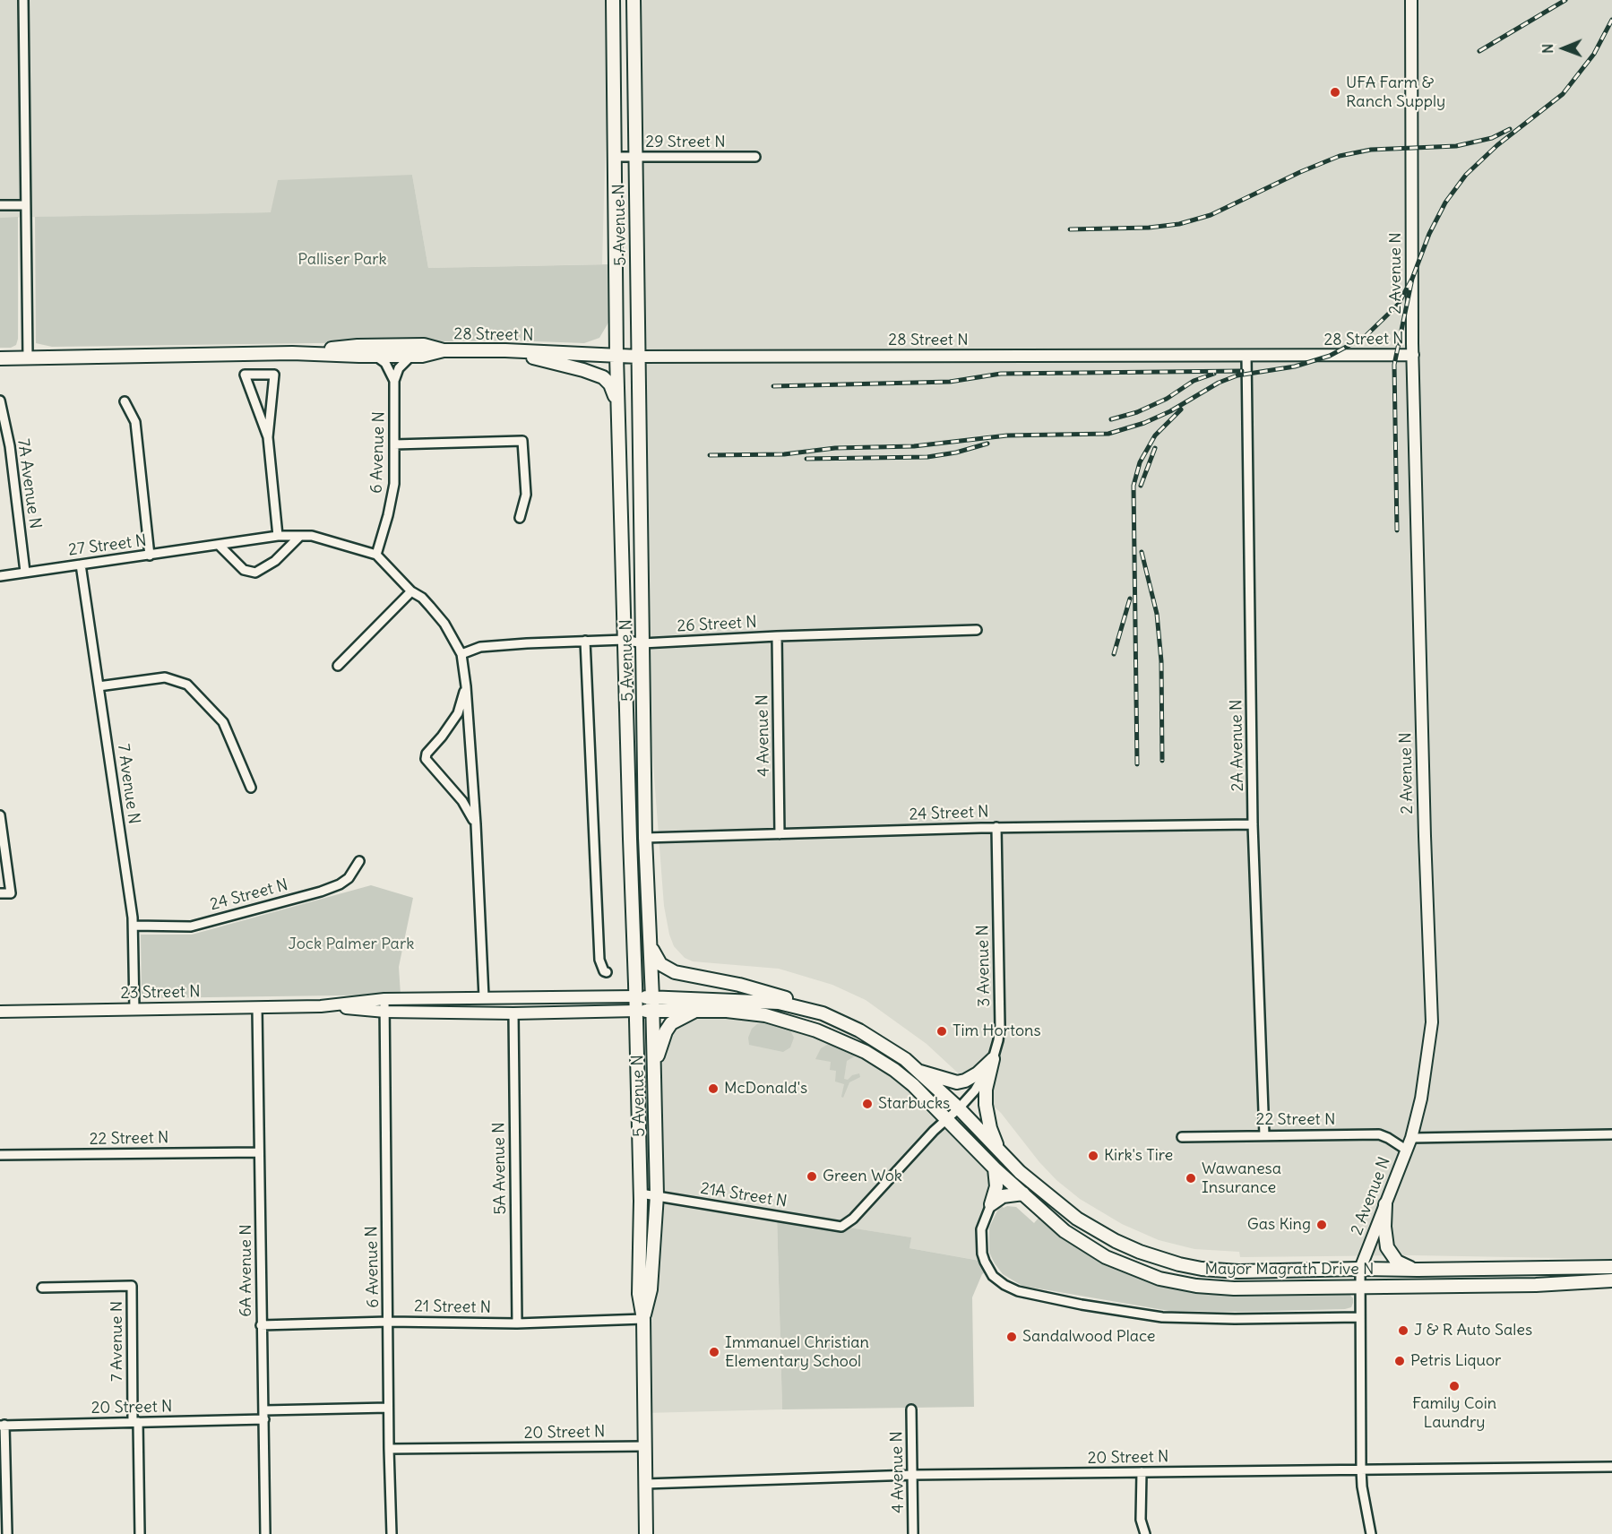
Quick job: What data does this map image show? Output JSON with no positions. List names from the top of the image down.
{
  "streets": {
    "main road": ["5 Avenue N", "28 Street N", "Mayor Magrath Drive N"],
    "street": [
      "29 Street N",
      "2 Avenue N",
      "6 Avenue N",
      "7A Avenue N",
      "27 Street N",
      "26 Street N",
      "4 Avenue N",
      "2A Avenue N",
      "7 Avenue N",
      "24 Street N",
      "3 Avenue N",
      "23 Street N",
      "22 Street N",
      "5A Avenue N",
      "21A Street N",
      "6A Avenue N",
      "21 Street N",
      "20 Street N"
    ]
  },
  "crossings": [
    ["29 Street N", "5 Avenue N"],
    ["5 Avenue N", "28 Street N"],
    ["5 Avenue N", "26 Street N"],
    ["5 Avenue N", "24 Street N"],
    ["5 Avenue N", "23 Street N"],
    ["5 Avenue N", "21A Street N"],
    ["5 Avenue N", "Mayor Magrath Drive N"],
    ["5 Avenue N", "21 Street N"],
    ["5 Avenue N", "20 Street N"],
    ["2 Avenue N", "28 Street N"],
    ["2 Avenue N", "22 Street N"],
    ["2 Avenue N", "Mayor Magrath Drive N"],
    ["2 Avenue N", "20 Street N"],
    ["28 Street N", "2A Avenue N"],
    ["6 Avenue N", "27 Street N"],
    ["6 Avenue N", "23 Street N"],
    ["6 Avenue N", "21 Street N"],
    ["6 Avenue N", "20 Street N"],
    ["7A Avenue N", "27 Street N"],
    ["27 Street N", "7 Avenue N"],
    ["26 Street N", "4 Avenue N"],
    ["4 Avenue N", "24 Street N"],
    ["4 Avenue N", "20 Street N"],
    ["2A Avenue N", "24 Street N"],
    ["2A Avenue N", "22 Street N"],
    ["7 Avenue N", "24 Street N"],
    ["7 Avenue N", "23 Street N"],
    ["7 Avenue N", "20 Street N"],
    ["24 Street N", "3 Avenue N"],
    ["3 Avenue N", "21A Street N"],
    ["3 Avenue N", "Mayor Magrath Drive N"],
    ["23 Street N", "5A Avenue N"],
    ["23 Street N", "Mayor Magrath Drive N"],
    ["23 Street N", "6A Avenue N"],
    ["22 Street N", "6A Avenue N"],
    ["5A Avenue N", "21 Street N"],
    ["6A Avenue N", "21 Street N"],
    ["6A Avenue N", "20 Street N"]
  ],
  "parks": ["Palliser Park", "Jock Palmer Park"],
  "places": [
    "UFA Farm & Ranch Supply",
    "Tim Hortons",
    "McDonald's",
    "Starbucks",
    "Kirk's Tire",
    "Green Wok",
    "Wawanesa Insurance",
    "Gas King",
    "J & R Auto Sales",
    "Sandalwood Place",
    "Immanuel Christian Elementary School",
    "Petris Liquor",
    "Family Coin Laundry"
  ],
  "north": "left"
}
